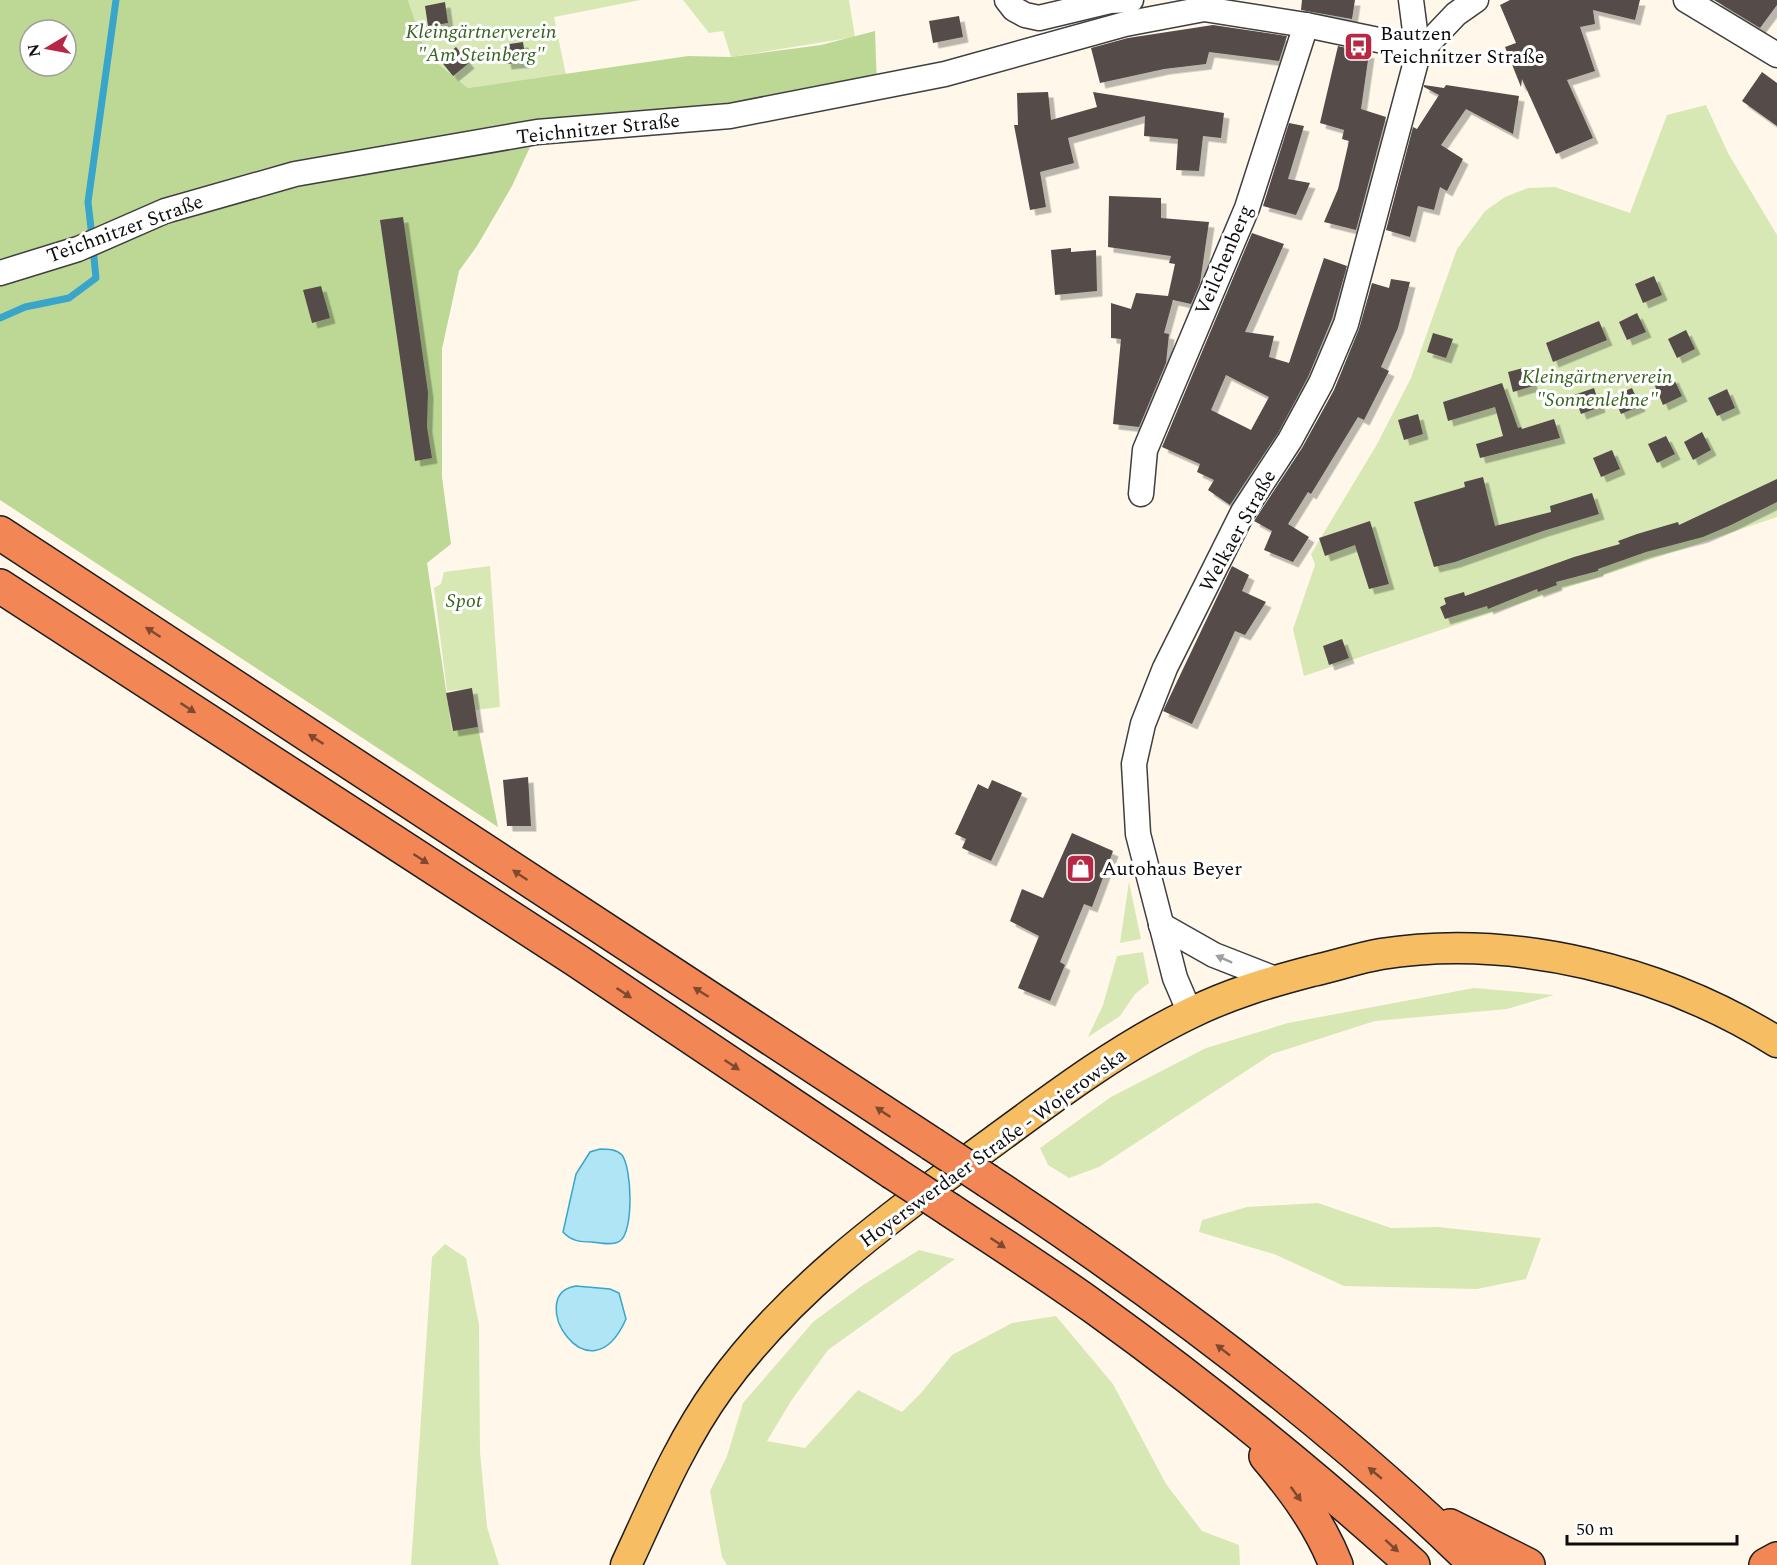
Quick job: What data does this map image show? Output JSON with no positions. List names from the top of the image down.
{
  "streets": {
    "main road": ["Hoyerswerdaer Straße - Wojerowska"],
    "street": ["Teichnitzer Straße", "Veilchenberg", "Welkaer Straße"]
  },
  "crossings": [
    ["Teichnitzer Straße", "Veilchenberg"],
    ["Teichnitzer Straße", "Welkaer Straße"],
    ["Welkaer Straße", "Hoyerswerdaer Straße - Wojerowska"]
  ],
  "parks": ["Kleingärtnerverein \"Am Steinberg\"", "Kleingärtnerverein \"Sonnenlehne\"", "Spot"],
  "places": {
    "bus stop": ["Bautzen Teichnitzer Straße"],
    "shop": ["Autohaus Beyer"]
  },
  "scale_bar": "50 m",
  "north": "left"
}
